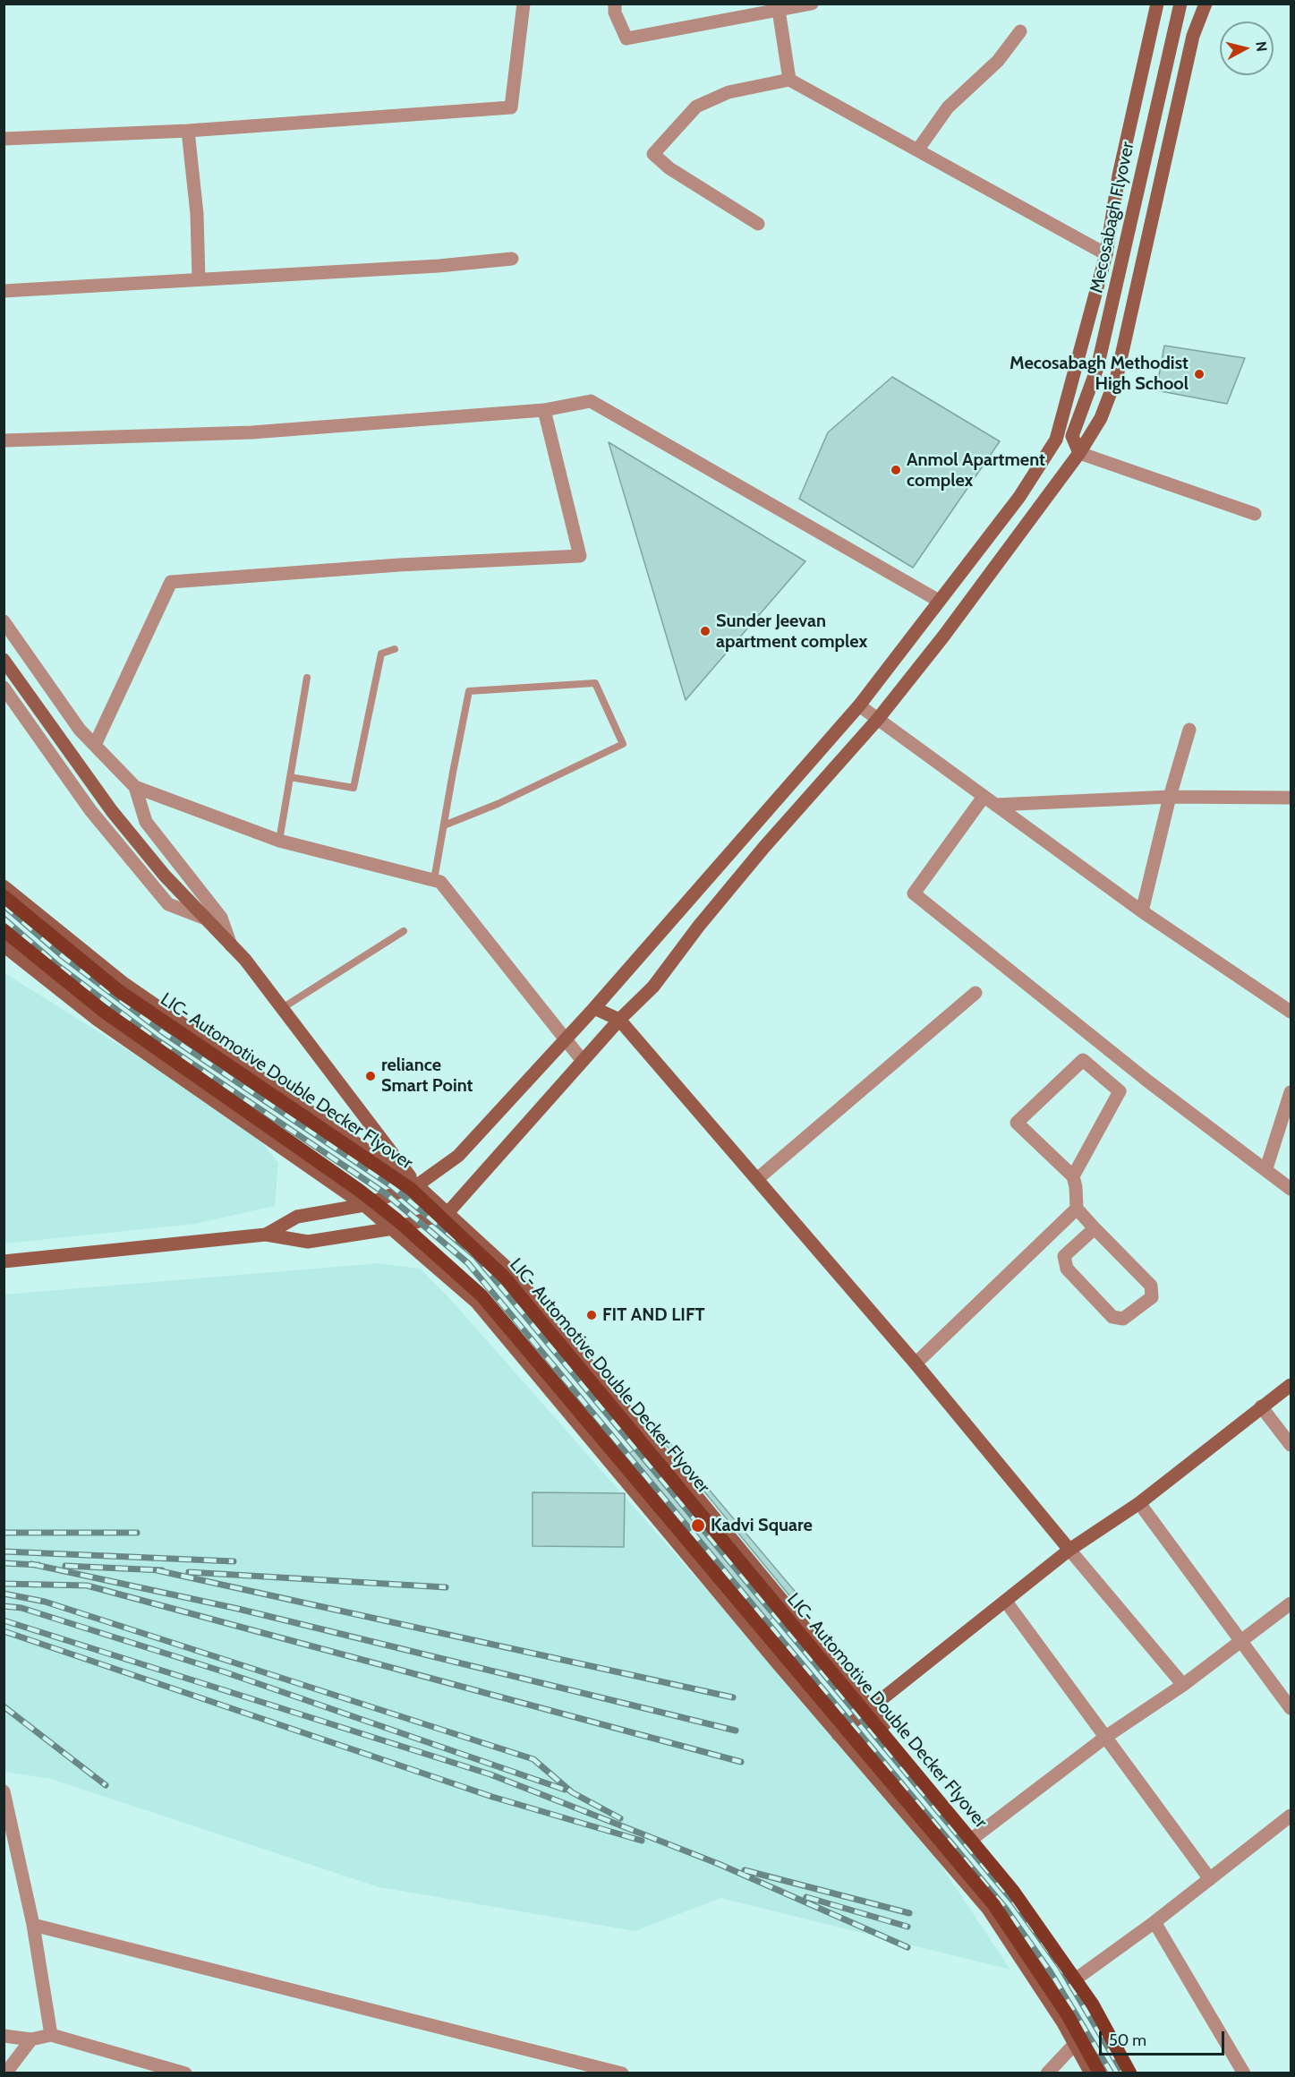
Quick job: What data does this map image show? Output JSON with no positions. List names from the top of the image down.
{
  "streets": {
    "main road": ["Mecosabagh Flyover", "LIC- Automotive Double Decker Flyover"]
  },
  "places": [
    "Mecosabagh Methodist High School",
    "Anmol Apartment complex",
    "Sunder Jeevan apartment complex",
    "reliance Smart Point",
    "FIT AND LIFT",
    "Kadvi Square"
  ],
  "scale_bar": "50 m",
  "north": "right"
}
